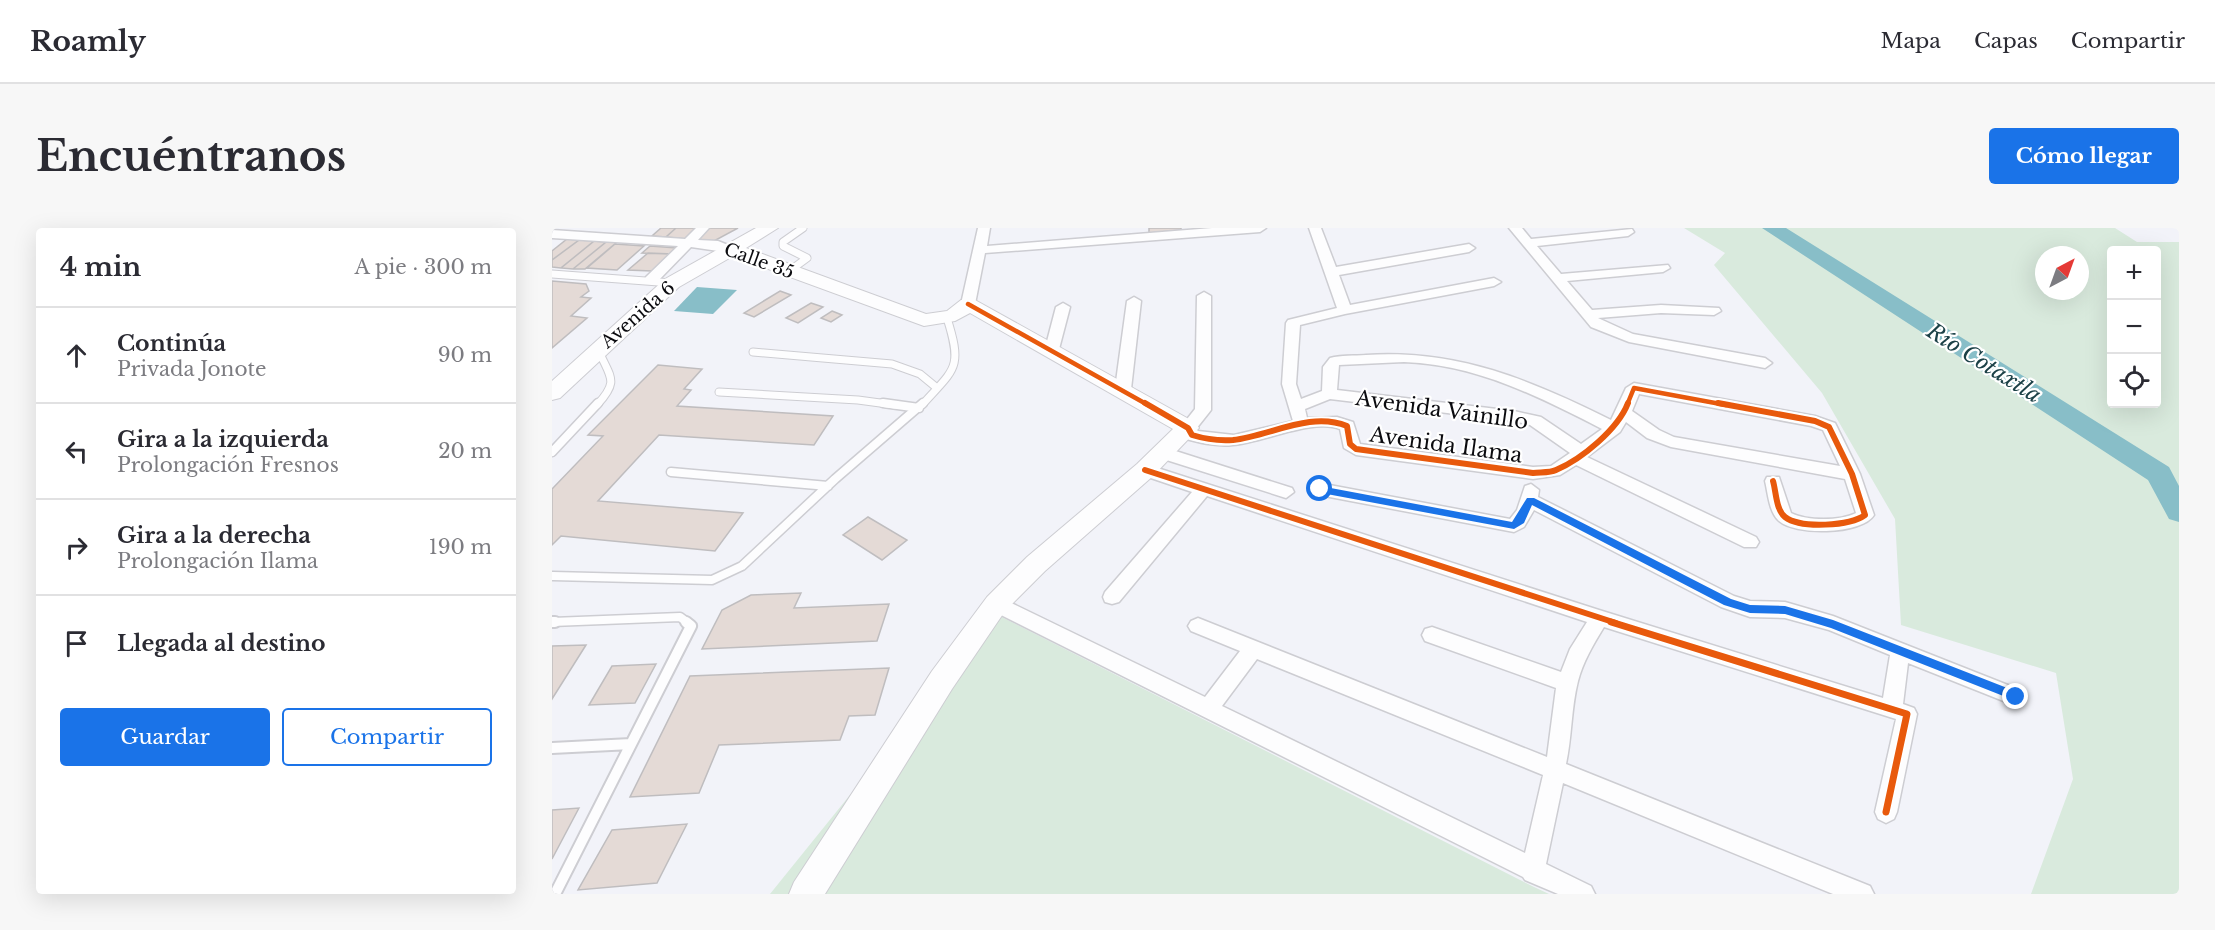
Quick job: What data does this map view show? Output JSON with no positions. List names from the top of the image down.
{
  "streets": {
    "street": [
      "Calle 35",
      "Avenida 6",
      "Avenida Vainillo",
      "Avenida Ilama"
    ]
  },
  "crossings": [
    ["Calle 35", "Avenida 6"]
  ],
  "water": ["Río Cotaxtla"],
  "north": "top right",
  "page": {
    "header": "Roamly",
    "nav": ["Mapa", "Capas", "Compartir"],
    "buttons": [
      "Cómo llegar",
      ["Guardar", "Compartir"]
    ],
    "title": "Encuéntranos",
    "heading": ["4 min", "A pie · 300 m"],
    "map_buttons": ["+", "−"],
    "list": [
      ["Continúa", "Privada Jonote", "90 m"],
      ["Gira a la izquierda", "Prolongación Fresnos", "20 m"],
      ["Gira a la derecha", "Prolongación Ilama", "190 m"],
      "Llegada al destino"
    ]
  }
}
